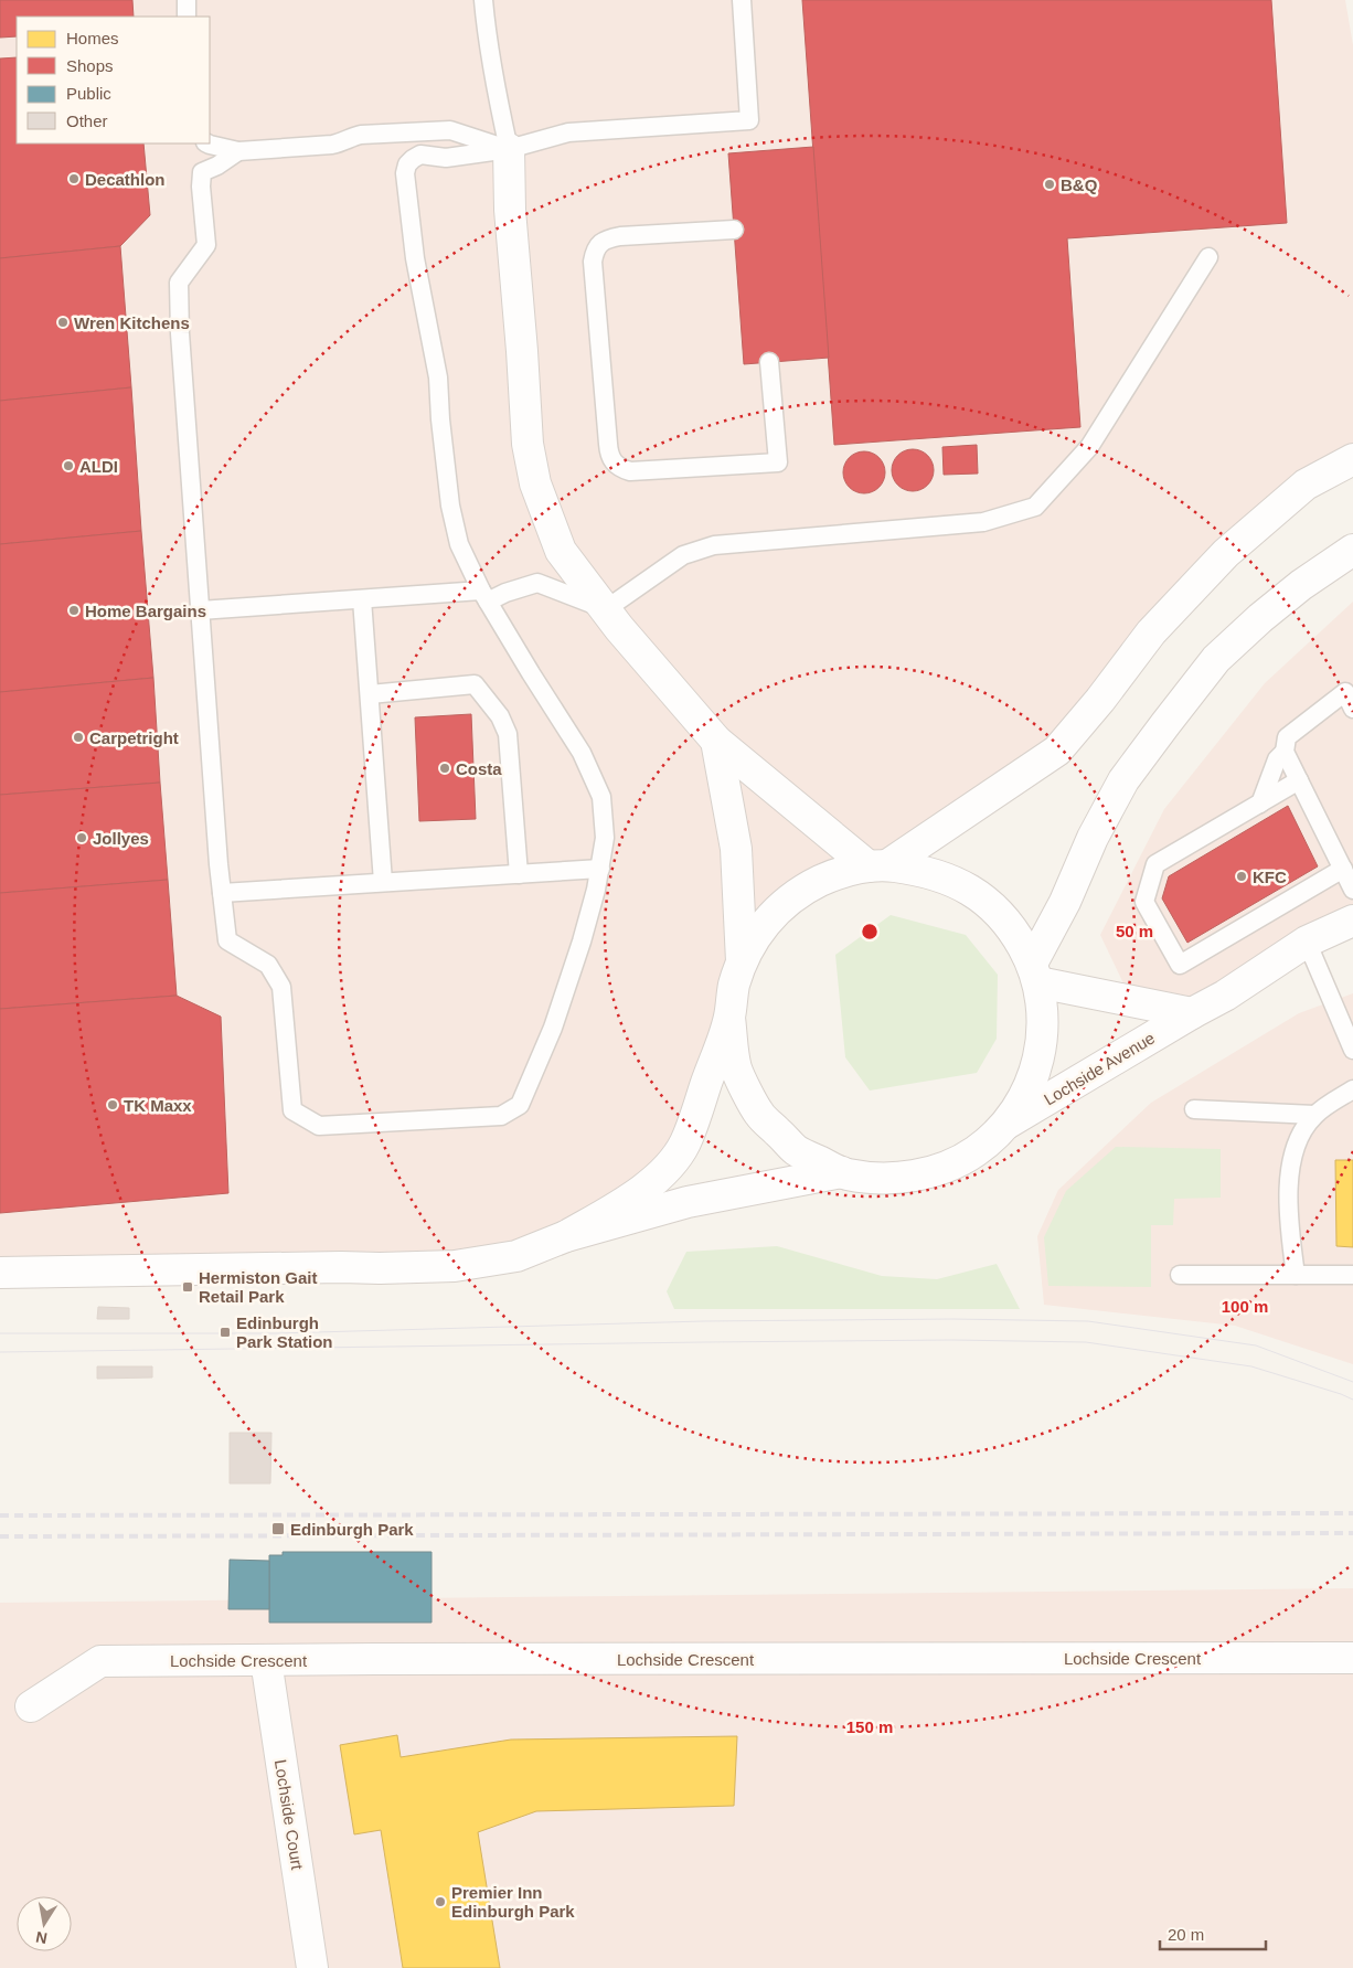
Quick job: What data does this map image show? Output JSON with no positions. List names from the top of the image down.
{
  "streets": {
    "street": ["Lochside Avenue", "Lochside Crescent", "Lochside Court"]
  },
  "crossings": [
    ["Lochside Crescent", "Lochside Court"]
  ],
  "places": {
    "other": [
      "Decathlon",
      "B&Q",
      "Wren Kitchens",
      "ALDI",
      "Home Bargains",
      "Carpetright",
      "Costa",
      "Jollyes",
      "KFC",
      "TK Maxx",
      "Premier Inn Edinburgh Park"
    ],
    "transit": ["Hermiston Gait Retail Park", "Edinburgh Park Station", "Edinburgh Park"]
  },
  "legend": [
    "Homes",
    "Shops",
    "Public",
    "Other"
  ],
  "scale_bar": "20 m",
  "north": "bottom",
  "rings": ["50 m", "100 m", "150 m"]
}
